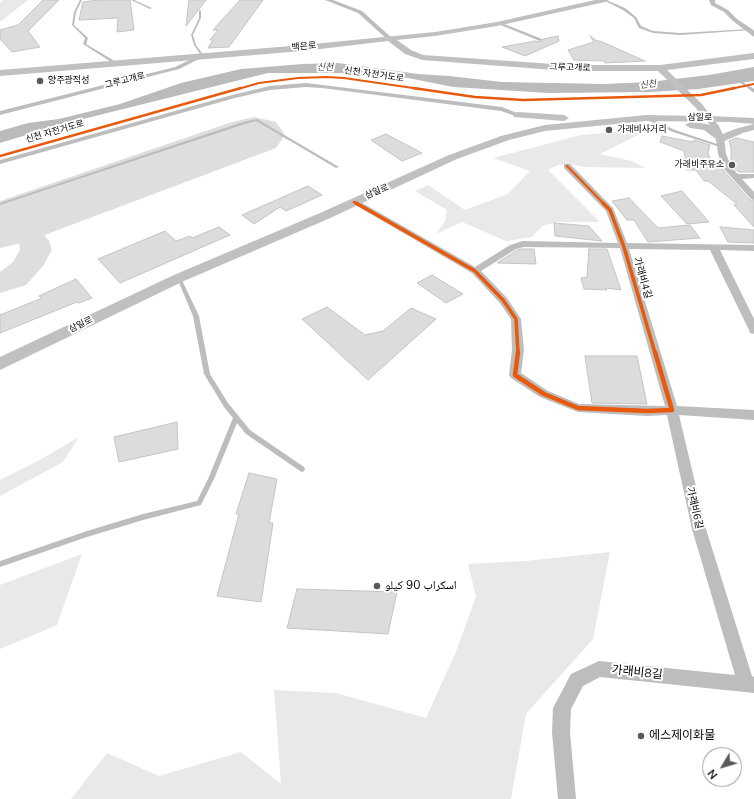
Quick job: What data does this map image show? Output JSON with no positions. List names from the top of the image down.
{
  "streets": {
    "main road": ["백은로", "그루고개로", "삼일로"],
    "street": ["가래비4길", "가래비6길", "가래비8길"],
    "cycle path": ["신천 자전거도로"]
  },
  "crossings": [
    ["백은로", "그루고개로"],
    ["가래비4길", "가래비6길"],
    ["가래비6길", "가래비8길"]
  ],
  "water": ["신천"],
  "places": [
    "양주광적성",
    "가래비사거리",
    "가래비주유소",
    "اسكراب 90 كيلو",
    "에스제이화물"
  ],
  "north": "bottom left"
}
